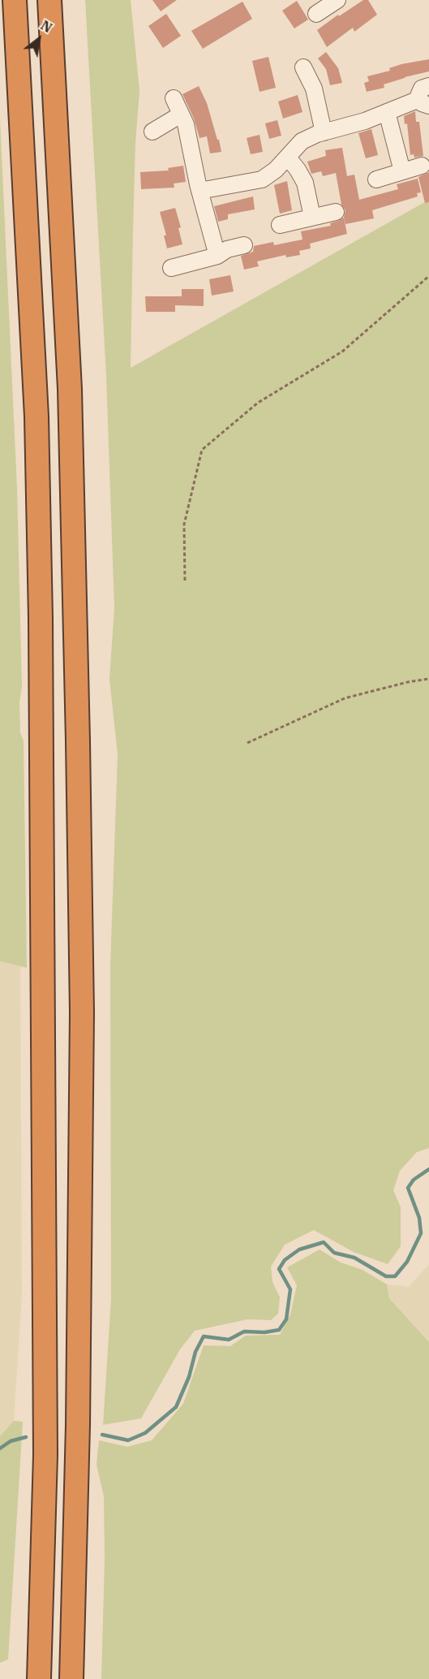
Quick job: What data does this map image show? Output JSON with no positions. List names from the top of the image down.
{
  "north": "top right"
}
